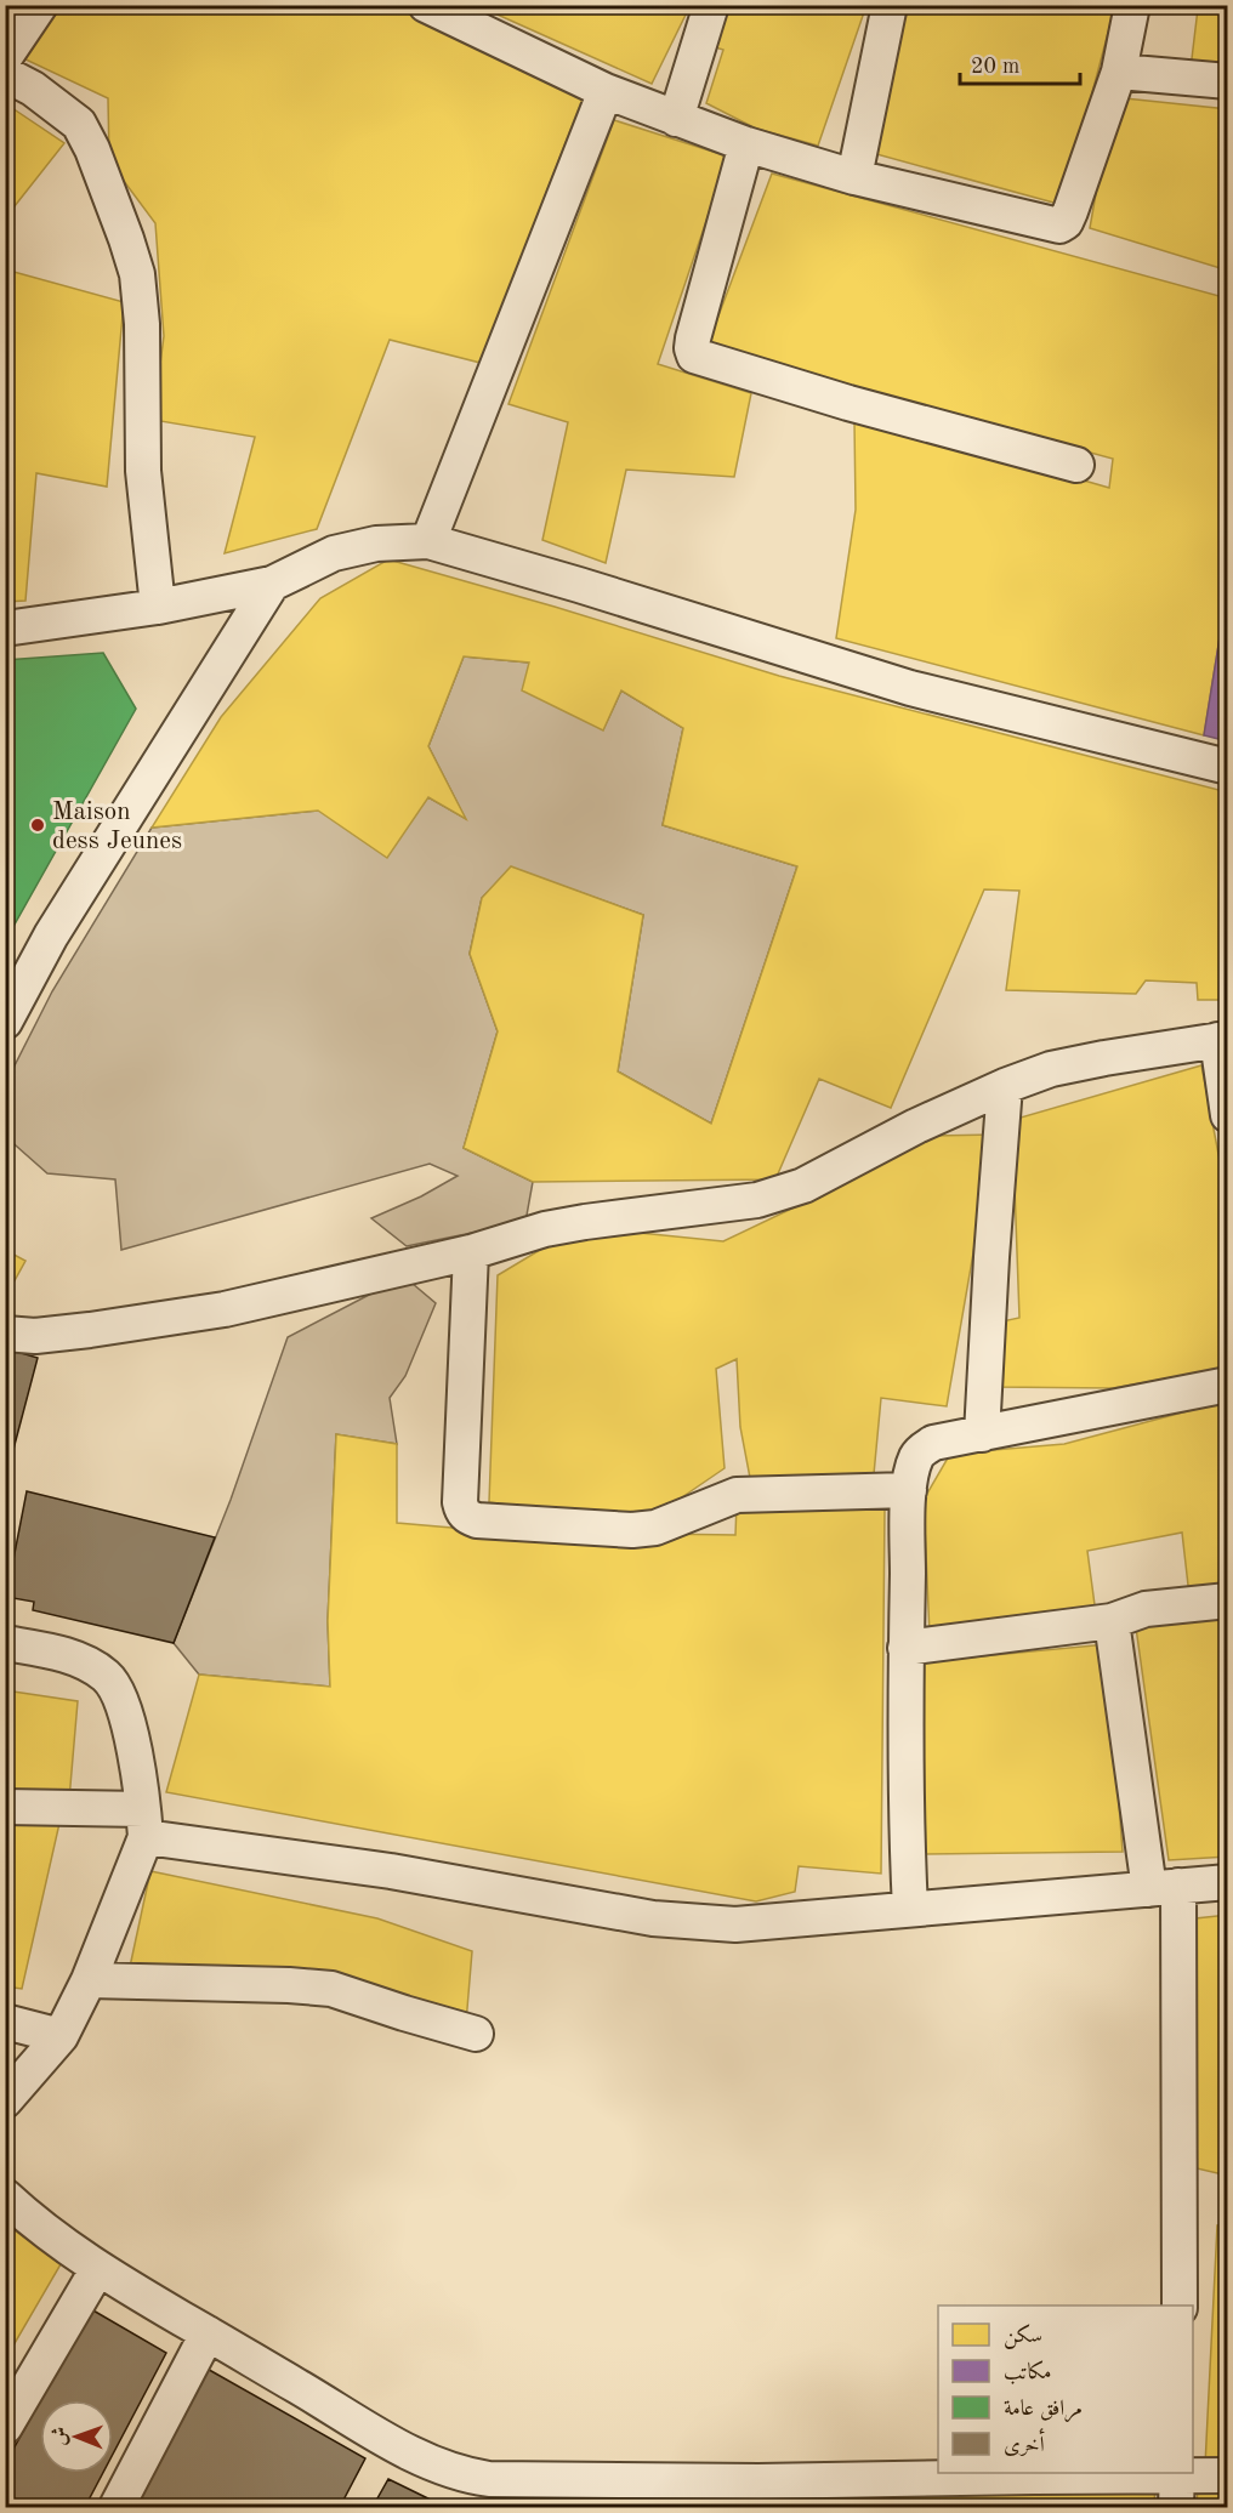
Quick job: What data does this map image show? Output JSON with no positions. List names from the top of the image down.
{
  "places": ["Maison dess Jeunes"],
  "legend": [
    "سكن",
    "مكاتب",
    "مرافق عامة",
    "أخرى"
  ],
  "scale_bar": "20 m",
  "north": "left"
}
